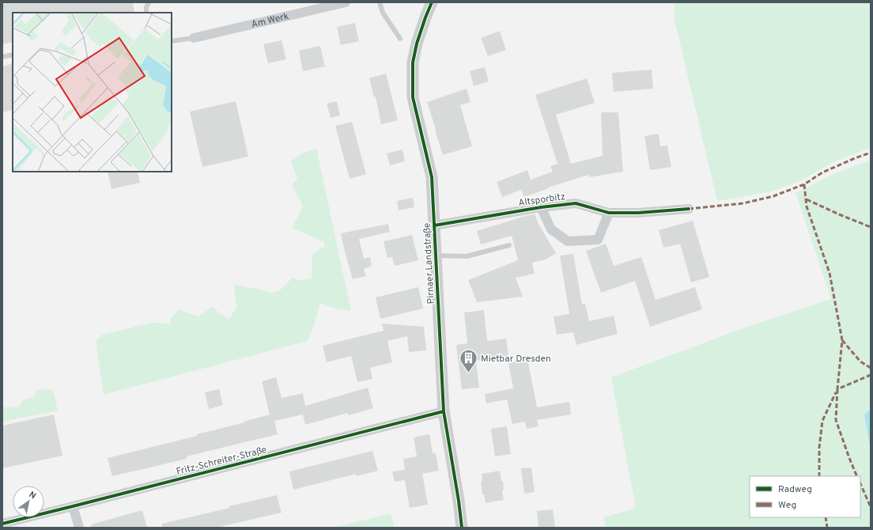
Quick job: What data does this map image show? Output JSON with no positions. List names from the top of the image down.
{
  "streets": {
    "street": [
      "Am Werk",
      "Altsporbitz",
      "Pirnaer Landstraße",
      "Fritz-Schreiter-Straße"
    ]
  },
  "crossings": [
    ["Altsporbitz", "Pirnaer Landstraße"],
    ["Pirnaer Landstraße", "Fritz-Schreiter-Straße"]
  ],
  "places": {
    "building": ["Mietbar Dresden"]
  },
  "legend": ["Radweg", "Weg"],
  "north": "top right"
}
